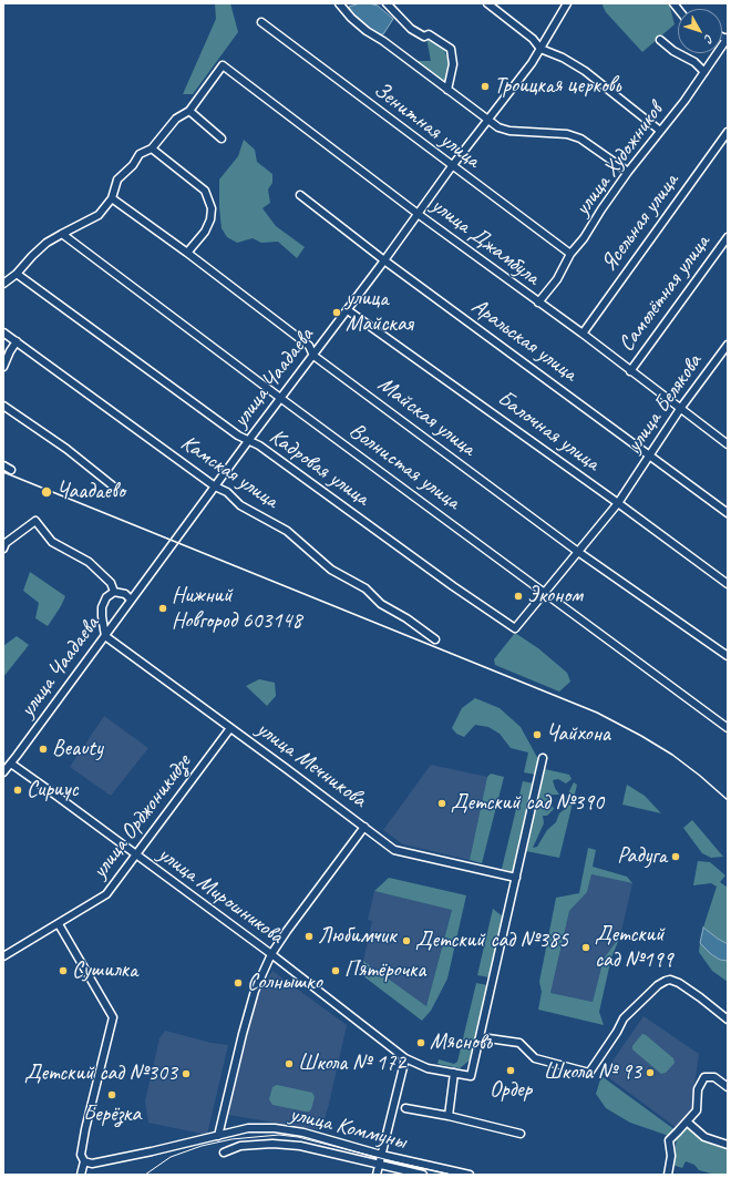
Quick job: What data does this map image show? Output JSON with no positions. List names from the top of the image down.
{
  "streets": {
    "street": [
      "Зенитная улица",
      "улица Художников",
      "Ясельная улица",
      "улица Джамбула",
      "Самолётная улица",
      "Аральская улица",
      "улица Чаадаева",
      "улица Белякова",
      "Майская улица",
      "Балочная улица",
      "Волнистая улица",
      "Кадровая улица",
      "Камская улица",
      "улица Мечникова",
      "улица Орджоникидзе",
      "улица Мирошникова",
      "улица Коммуны"
    ]
  },
  "crossings": [
    ["Зенитная улица", "улица Художников"],
    ["Зенитная улица", "улица Чаадаева"],
    ["улица Художников", "улица Джамбула"],
    ["Ясельная улица", "улица Джамбула"],
    ["улица Джамбула", "Самолётная улица"],
    ["улица Джамбула", "улица Чаадаева"],
    ["улица Джамбула", "улица Белякова"],
    ["Аральская улица", "улица Чаадаева"],
    ["Аральская улица", "улица Белякова"],
    ["улица Чаадаева", "Майская улица"],
    ["улица Чаадаева", "Балочная улица"],
    ["улица Чаадаева", "Волнистая улица"],
    ["улица Чаадаева", "Кадровая улица"],
    ["улица Чаадаева", "Камская улица"],
    ["улица Чаадаева", "улица Мечникова"],
    ["улица Чаадаева", "улица Мирошникова"],
    ["улица Белякова", "Майская улица"],
    ["улица Белякова", "Балочная улица"],
    ["улица Белякова", "Волнистая улица"],
    ["улица Белякова", "Кадровая улица"],
    ["улица Мечникова", "улица Орджоникидзе"],
    ["улица Орджоникидзе", "улица Мирошникова"]
  ],
  "places": [
    "Троицкая церковь",
    "улица Майская",
    "Чаадаево",
    "Эконом",
    "Нижний Новгород 603148",
    "Чайхона",
    "Beauty",
    "Сириус",
    "Детский сад №390",
    "Радуга",
    "Любимчик",
    "Детский сад №385",
    "Детский сад №199",
    "Сушилка",
    "Пятёрочка",
    "Солнышко",
    "Мясновъ",
    "Школа № 172",
    "Ордер",
    "Школа № 93",
    "Детский сад №303",
    "Берёзка"
  ],
  "north": "bottom right"
}
